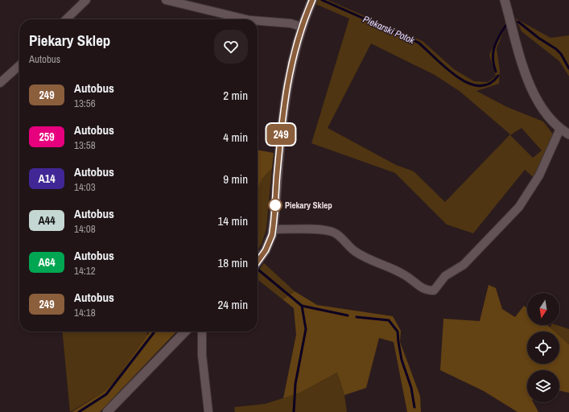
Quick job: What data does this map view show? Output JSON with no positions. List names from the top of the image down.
{
  "water": ["Piekarski Potok"],
  "places": ["Piekary Sklep"],
  "lines": ["bus line 249"],
  "north": "bottom",
  "page": {
    "on_map": "249",
    "heading": ["Piekary Sklep", "Autobus"],
    "list": [
      {
        "mark": "249",
        "name": "Autobus",
        "note": "13:56",
        "value": "2 min"
      },
      {
        "mark": "259",
        "name": "Autobus",
        "note": "13:58",
        "value": "4 min"
      },
      {
        "mark": "A14",
        "name": "Autobus",
        "note": "14:03",
        "value": "9 min"
      },
      {
        "mark": "A44",
        "name": "Autobus",
        "note": "14:08",
        "value": "14 min"
      },
      {
        "mark": "A64",
        "name": "Autobus",
        "note": "14:12",
        "value": "18 min"
      },
      {
        "mark": "249",
        "name": "Autobus",
        "note": "14:18",
        "value": "24 min"
      }
    ]
  }
}
